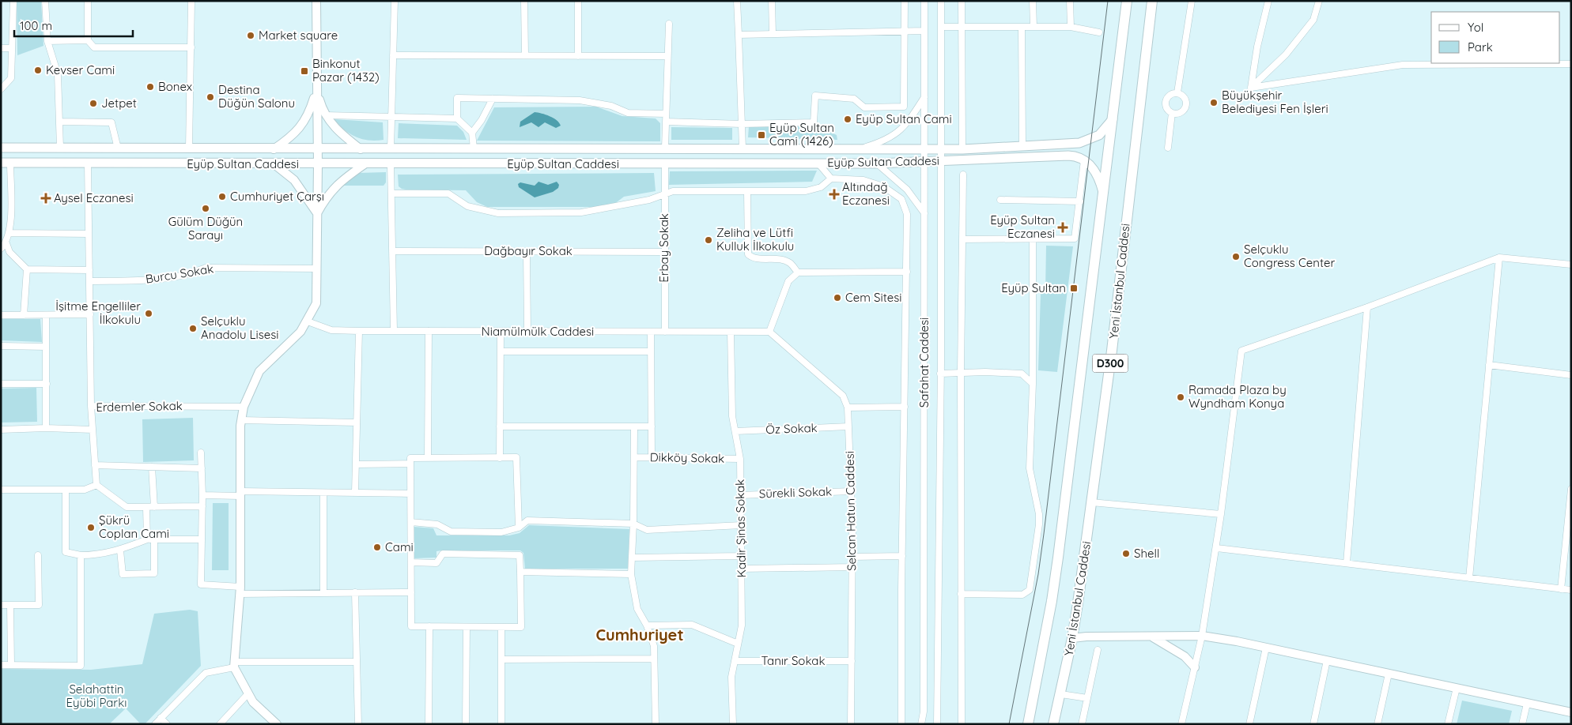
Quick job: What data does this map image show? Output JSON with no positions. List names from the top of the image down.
{
  "streets": {
    "highway": ["Yeni İstanbul Caddesi", "D300"],
    "main road": ["Eyüp Sultan Caddesi"],
    "street": [
      "Erbay Sokak",
      "Dağbayır Sokak",
      "Burcu Sokak",
      "Niamülmülk Caddesi",
      "Safahat Caddesi",
      "Erdemler Sokak",
      "Öz Sokak",
      "Dikköy Sokak",
      "Sürekli Sokak",
      "Selcan Hatun Caddesi",
      "Kadir Şinas Sokak",
      "Tanır Sokak"
    ]
  },
  "crossings": [
    ["Eyüp Sultan Caddesi", "Erbay Sokak"],
    ["Eyüp Sultan Caddesi", "Safahat Caddesi"],
    ["Eyüp Sultan Caddesi", "D300"],
    ["Erbay Sokak", "Dağbayır Sokak"],
    ["Erbay Sokak", "Niamülmülk Caddesi"],
    ["Niamülmülk Caddesi", "Selcan Hatun Caddesi"],
    ["Niamülmülk Caddesi", "Kadir Şinas Sokak"],
    ["Öz Sokak", "Selcan Hatun Caddesi"],
    ["Öz Sokak", "Kadir Şinas Sokak"],
    ["Dikköy Sokak", "Kadir Şinas Sokak"],
    ["Sürekli Sokak", "Selcan Hatun Caddesi"],
    ["Sürekli Sokak", "Kadir Şinas Sokak"],
    ["Selcan Hatun Caddesi", "Tanır Sokak"],
    ["Kadir Şinas Sokak", "Tanır Sokak"]
  ],
  "districts": ["Cumhuriyet"],
  "parks": ["Selahattin Eyübi Parkı"],
  "places": {
    "other": [
      "Market square",
      "Kevser Cami",
      "Bonex",
      "Destina Düğün Salonu",
      "Büyükşehir Belediyesi Fen İşleri",
      "Jetpet",
      "Eyüp Sultan Cami",
      "Cumhuriyet Çarşı",
      "Gülüm Düğün Sarayı",
      "Zeliha ve Lütfi Kulluk İlkokulu",
      "Selçuklu Congress Center",
      "Cem Sitesi",
      "İşitme Engelliler İlkokulu",
      "Selçuklu Anadolu Lisesi",
      "Ramada Plaza by Wyndham Konya",
      "Şükrü Coplan Cami",
      "Cami",
      "Shell"
    ],
    "transit": ["Binkonut Pazar (1432)", "Eyüp Sultan Cami (1426)", "Eyüp Sultan"],
    "health": ["Altındağ Eczanesi", "Aysel Eczanesi", "Eyüp Sultan Eczanesi"]
  },
  "legend": ["Yol", "Park"],
  "scale_bar": "100 m"
}
